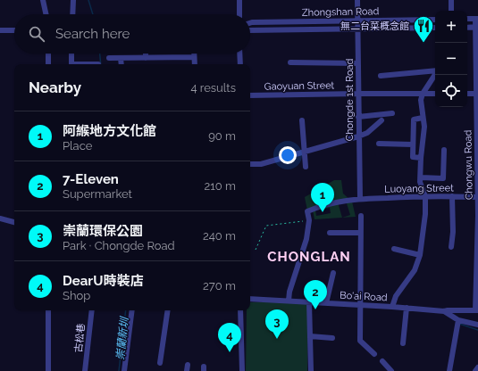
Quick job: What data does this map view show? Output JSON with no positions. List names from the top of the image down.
{
  "streets": {
    "street": [
      "Zhongshan Road",
      "Gaoyuan Street",
      "Chongde 1st Road",
      "Chongwu Road",
      "Luoyang Street",
      "Bo'ai Road",
      "古松巷"
    ]
  },
  "crossings": [
    ["Zhongshan Road", "Chongde 1st Road"],
    ["Gaoyuan Street", "Chongde 1st Road"],
    ["Chongde 1st Road", "Luoyang Street"],
    ["Chongwu Road", "Luoyang Street"],
    ["Chongwu Road", "Bo'ai Road"]
  ],
  "districts": ["CHONGLAN"],
  "water": ["崇蘭新圳"],
  "places": {
    "restaurant": ["無二台菜概念館"]
  },
  "page": {
    "map_buttons": ["+", "−"],
    "search": "Search here",
    "heading": ["Nearby", "4 results"],
    "list": [
      {
        "mark": "1",
        "name": "阿緱地方文化館",
        "note": "Place",
        "value": "90 m"
      },
      {
        "mark": "2",
        "name": "7-Eleven",
        "note": "Supermarket",
        "value": "210 m"
      },
      {
        "mark": "3",
        "name": "崇蘭環保公園",
        "note": "Park · Chongde Road",
        "value": "240 m"
      },
      {
        "mark": "4",
        "name": "DearU時裝店",
        "note": "Shop",
        "value": "270 m"
      }
    ],
    "pins": [
      "1",
      "2",
      "3",
      "4"
    ]
  }
}
